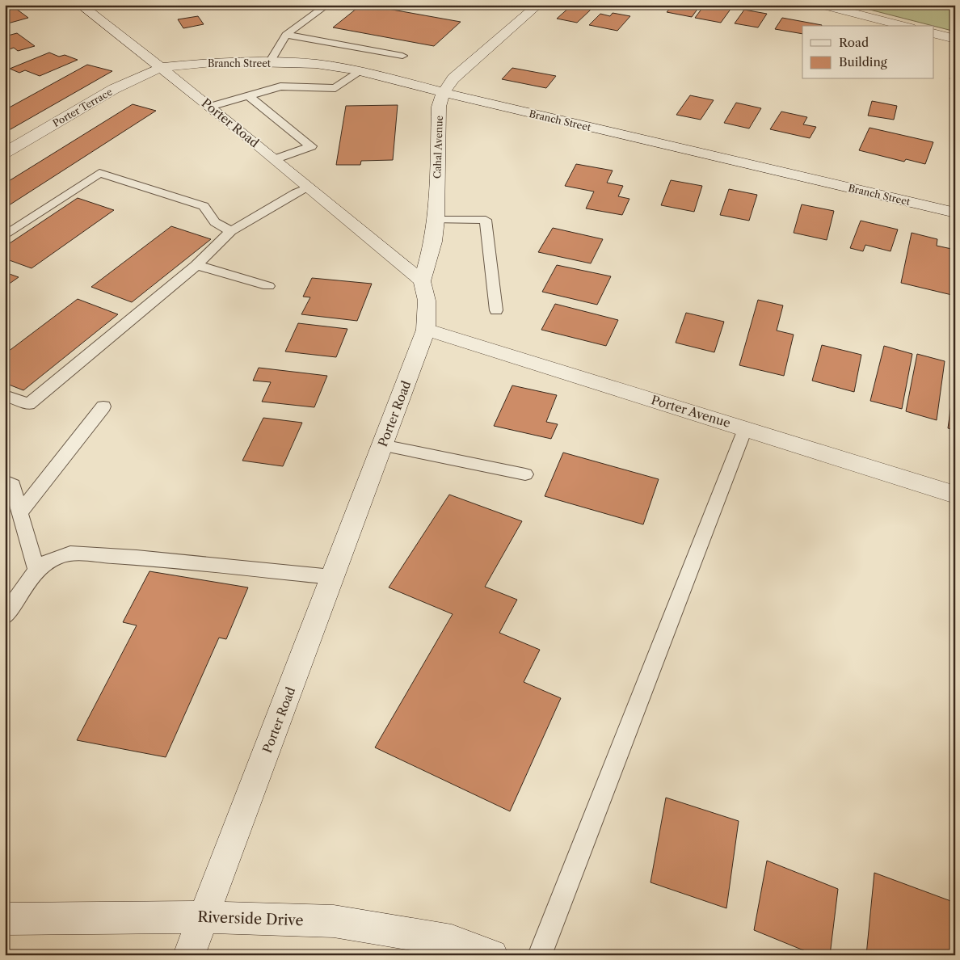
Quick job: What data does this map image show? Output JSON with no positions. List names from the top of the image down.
{
  "streets": {
    "street": [
      "Branch Street",
      "Porter Terrace",
      "Porter Road",
      "Cahal Avenue",
      "Porter Avenue",
      "Riverside Drive"
    ]
  },
  "crossings": [
    ["Branch Street", "Porter Terrace"],
    ["Branch Street", "Porter Road"],
    ["Branch Street", "Cahal Avenue"],
    ["Porter Terrace", "Porter Road"],
    ["Porter Road", "Cahal Avenue"],
    ["Porter Road", "Porter Avenue"],
    ["Porter Road", "Riverside Drive"]
  ],
  "legend": ["Road", "Building"]
}
